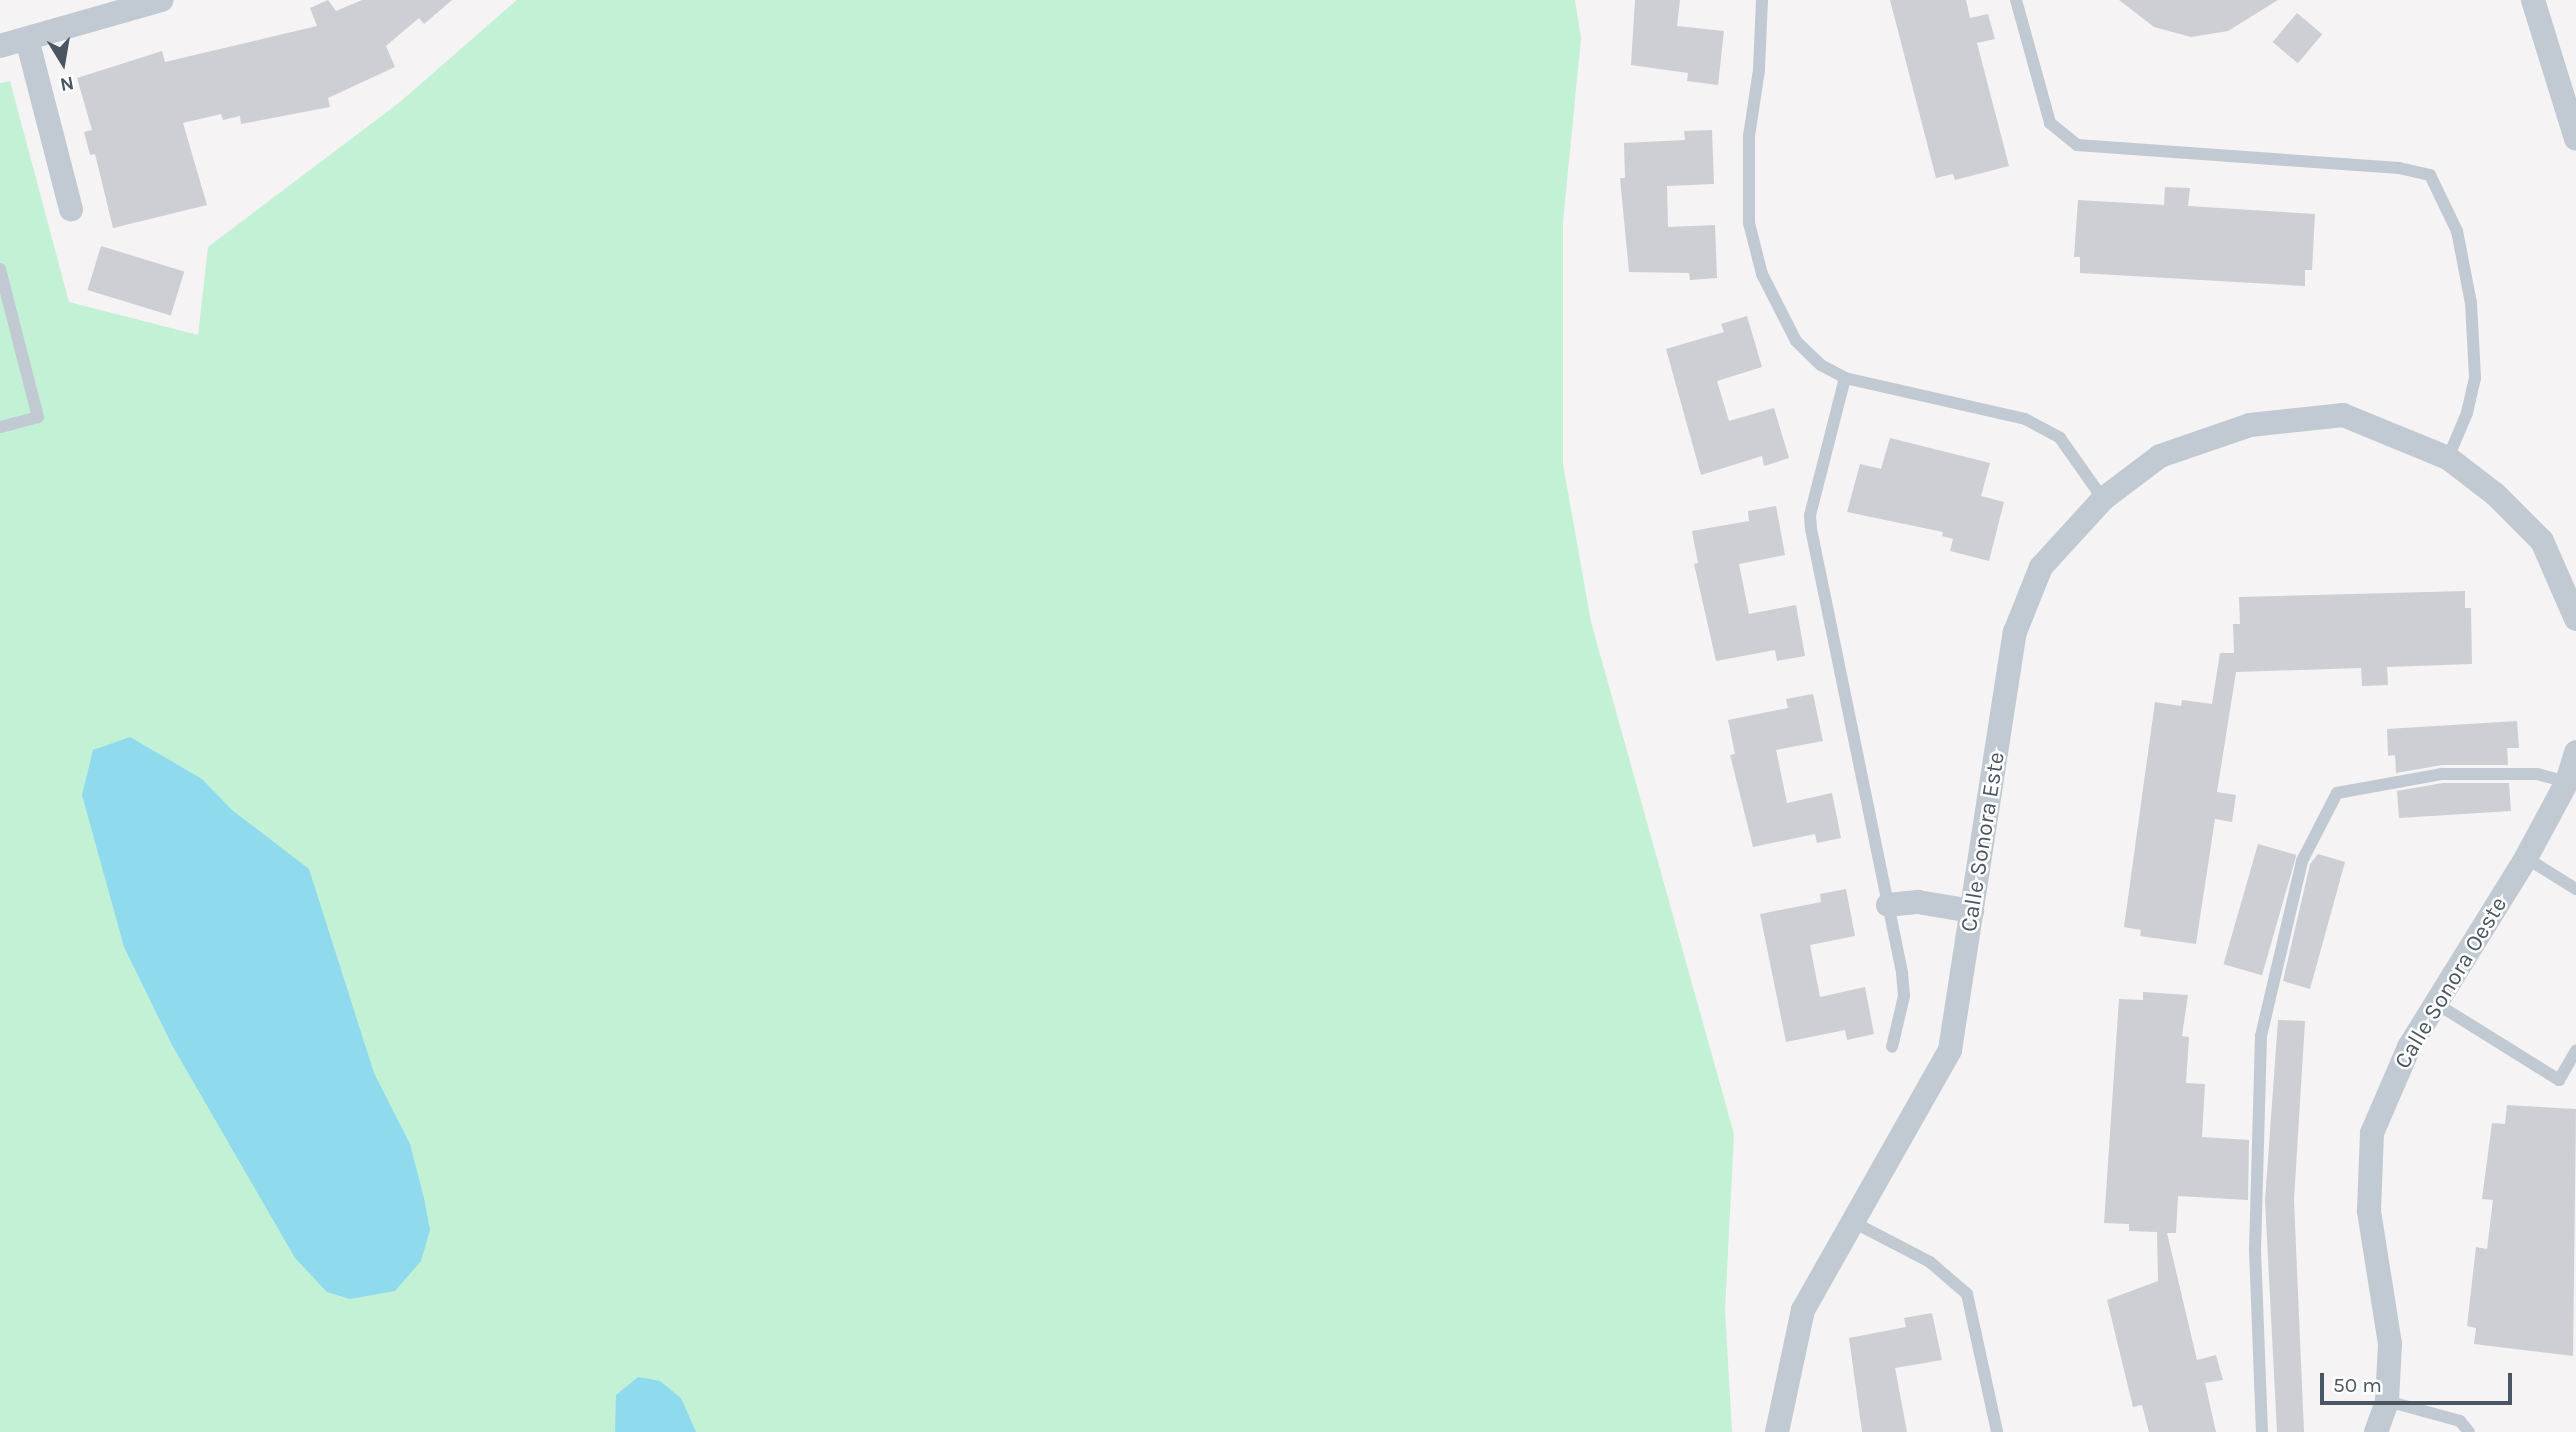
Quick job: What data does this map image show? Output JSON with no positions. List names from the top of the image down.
{
  "streets": {
    "street": ["Calle Sonora Este", "Calle Sonora Oeste"]
  },
  "scale_bar": "50 m",
  "north": "bottom"
}
